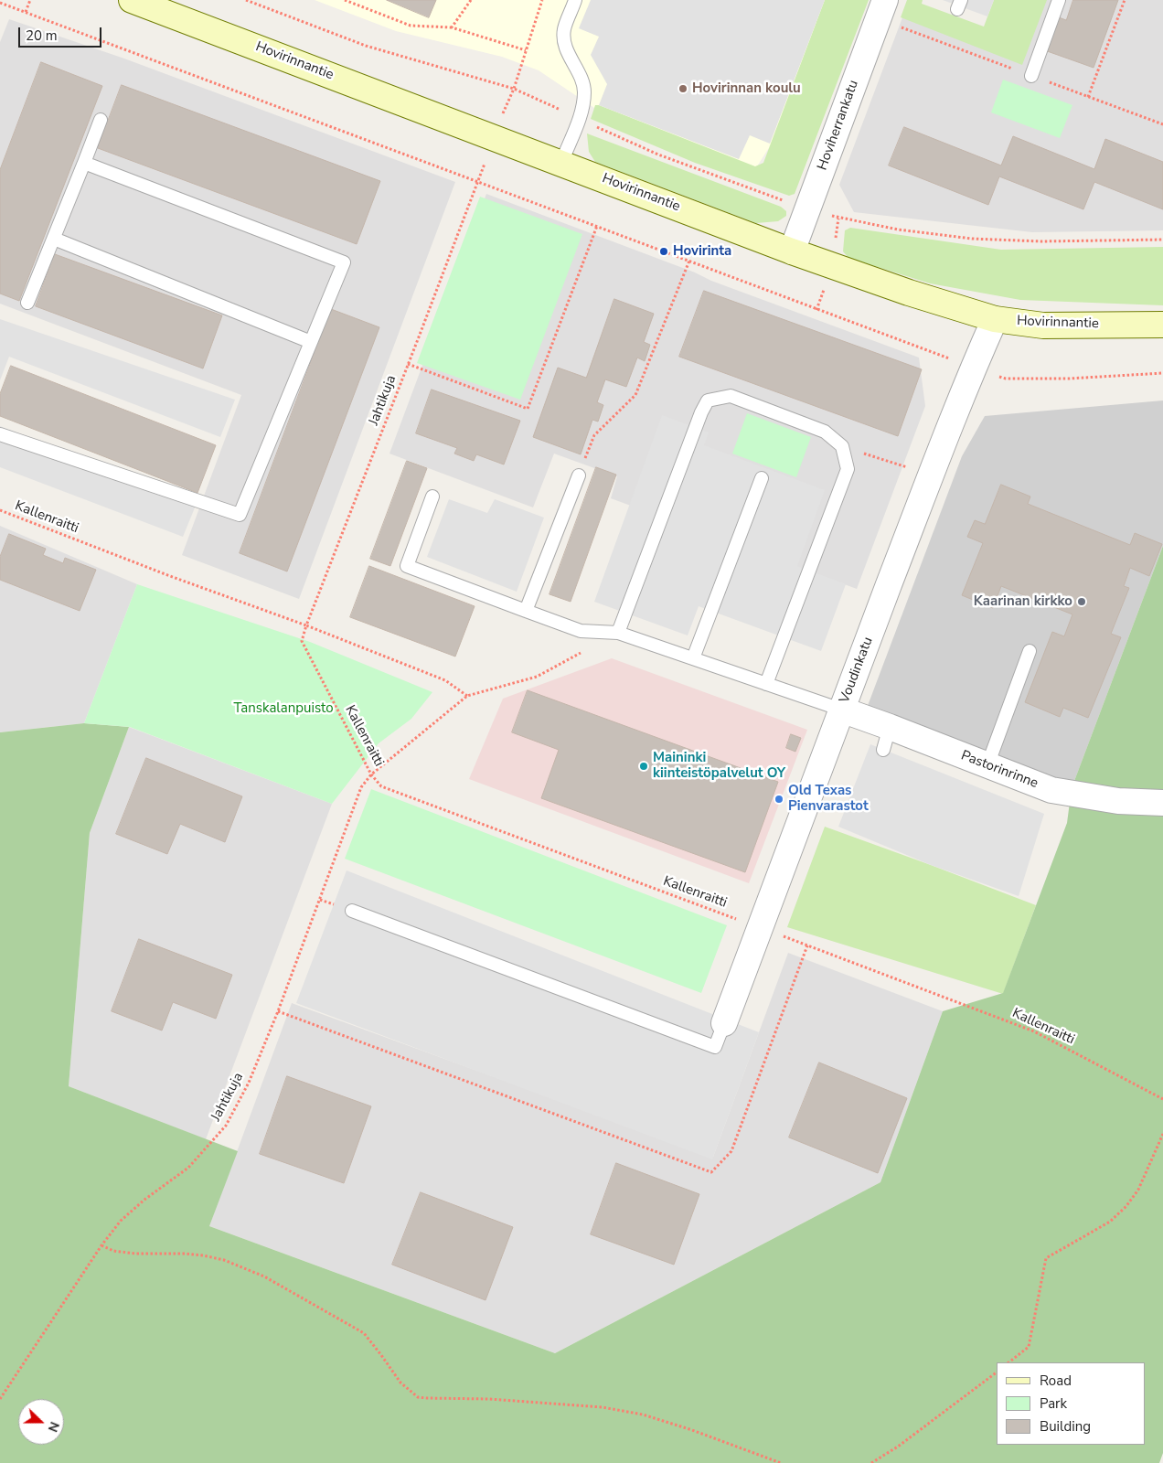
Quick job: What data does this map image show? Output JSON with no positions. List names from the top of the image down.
{
  "streets": {
    "street": [
      "Hovirinnantie",
      "Hoviherrankatu",
      "Voudinkatu",
      "Pastorinrinne"
    ],
    "path": ["Jahtikuja", "Kallenraitti"]
  },
  "crossings": [
    ["Hovirinnantie", "Hoviherrankatu"],
    ["Hovirinnantie", "Voudinkatu"],
    ["Jahtikuja", "Kallenraitti"],
    ["Kallenraitti", "Voudinkatu"],
    ["Voudinkatu", "Pastorinrinne"]
  ],
  "parks": ["Tanskalanpuisto"],
  "places": [
    "Hovirinnan koulu",
    "Hovirinta",
    "Kaarinan kirkko",
    "Maininki kiinteistöpalvelut OY",
    "Old Texas Pienvarastot"
  ],
  "legend": ["Road", "Park", "Building"],
  "scale_bar": "20 m",
  "north": "right"
}
